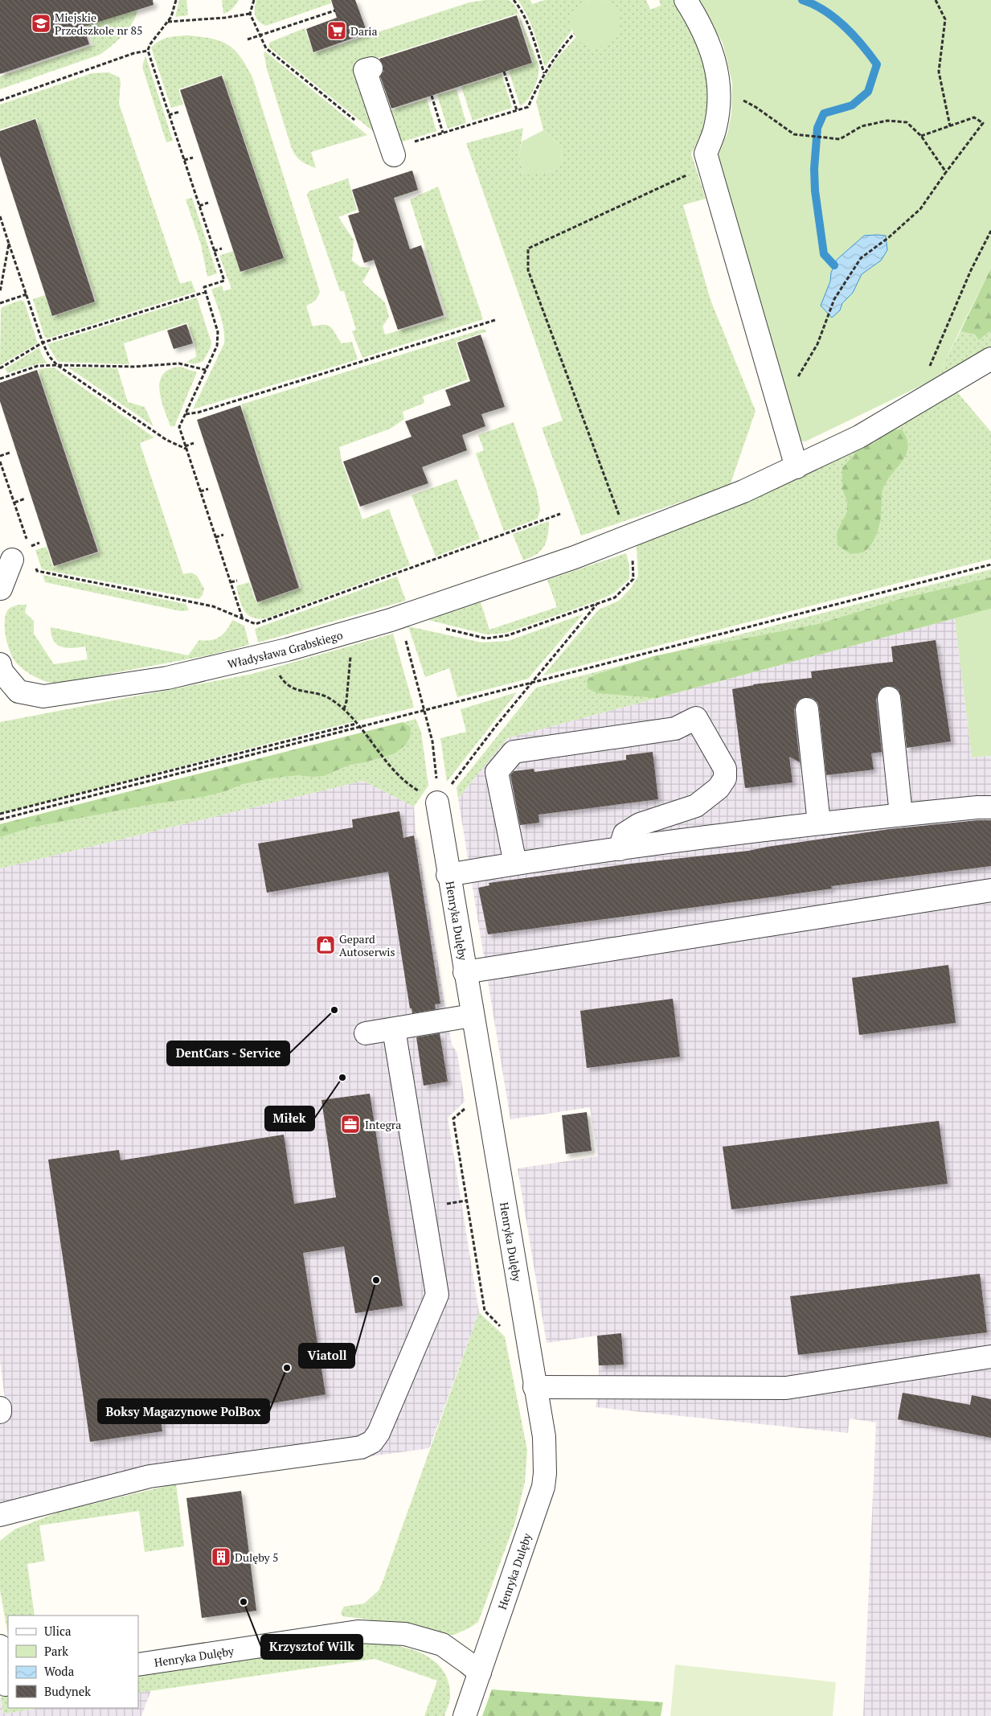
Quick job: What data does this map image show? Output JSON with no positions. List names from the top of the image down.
{
  "streets": {
    "street": ["Władysława Grabskiego", "Henryka Dulęby"]
  },
  "places": {
    "school or university": ["Miejskie Przedszkole nr 85"],
    "supermarket": ["Daria"],
    "shop": ["Gepard Autoserwis"],
    "other": [
      "DentCars - Service",
      "Miłek",
      "Viatoll",
      "Boksy Magazynowe PolBox",
      "Krzysztof Wilk"
    ],
    "office": ["Integra"],
    "building": ["Dulęby 5"]
  },
  "legend": [
    "Ulica",
    "Park",
    "Woda",
    "Budynek"
  ]
}
